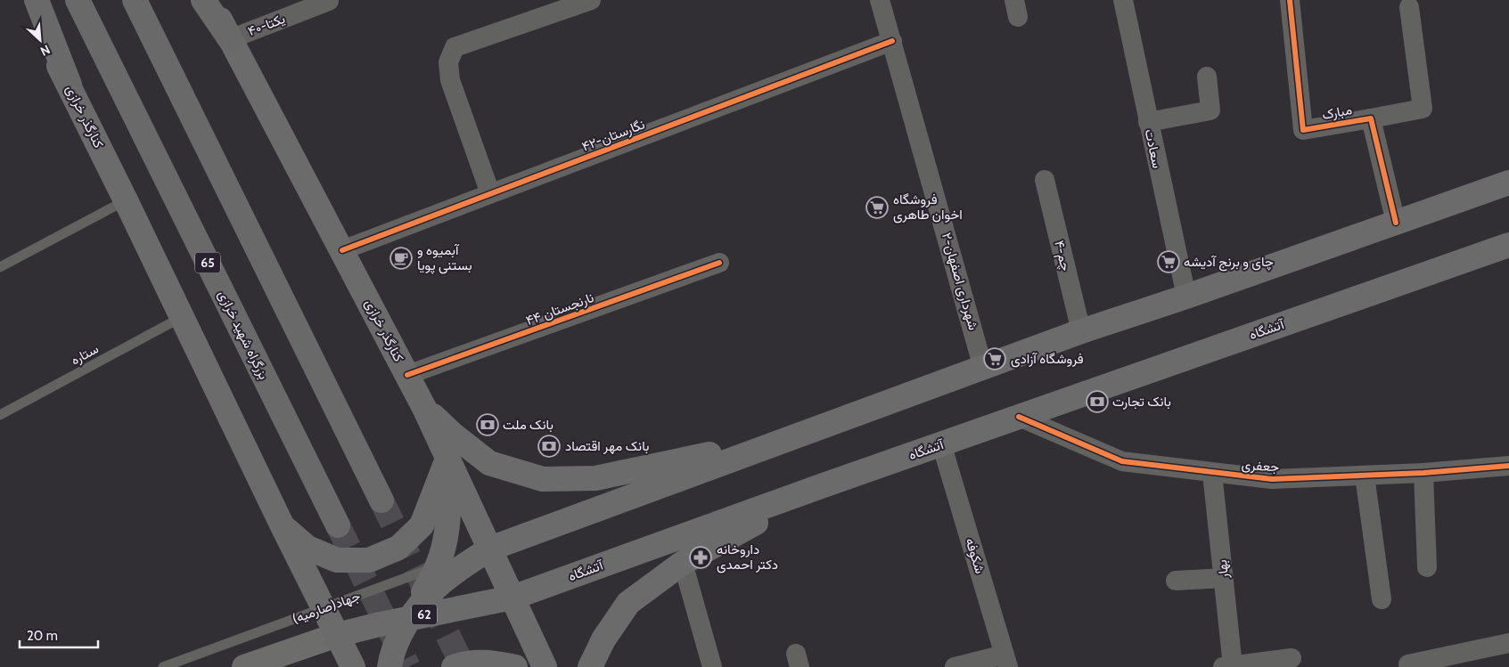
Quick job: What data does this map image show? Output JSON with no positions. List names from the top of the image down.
{
  "streets": {
    "highway": ["65", "بزرگراه شهید خرازی"],
    "main road": ["کنارگذر خرازی", "آتشگاه", "62"],
    "street": [
      "۴۰-یکتا",
      "مبارک",
      "۴۲-نگارستان",
      "سعادت",
      "۴-چم",
      "۲-شهرداری اصفهان",
      "۴۴ نارنجستان",
      "جعفری",
      "شکوفه",
      "بهار"
    ],
    "lane": ["ستاره", "جهاد(صارمیه)"]
  },
  "crossings": [
    ["۴۰-یکتا", "کنارگذر خرازی"],
    ["مبارک", "62"],
    ["کنارگذر خرازی", "۴۲-نگارستان"],
    ["کنارگذر خرازی", "۴۴ نارنجستان"],
    ["کنارگذر خرازی", "آتشگاه"],
    ["کنارگذر خرازی", "ستاره"],
    ["کنارگذر خرازی", "جهاد(صارمیه)"],
    ["کنارگذر خرازی", "62"],
    ["۴۲-نگارستان", "۲-شهرداری اصفهان"],
    ["سعادت", "62"],
    ["۴-چم", "62"],
    ["۲-شهرداری اصفهان", "62"],
    ["آتشگاه", "جعفری"],
    ["آتشگاه", "شکوفه"],
    ["آتشگاه", "62"],
    ["جعفری", "بهار"],
    ["جهاد(صارمیه)", "62"]
  ],
  "places": {
    "supermarket": ["فروشگاه اخوان طاهری", "چای و برنج آدیشه", "فروشگاه آزادی"],
    "cafe": ["آبمیوه و بستنی پویا"],
    "bank": ["بانک تجارت", "بانک ملت", "بانک مهر اقتصاد"],
    "pharmacy": ["داروخانه دکتر احمدی"]
  },
  "scale_bar": "20 m",
  "north": "bottom right"
}
